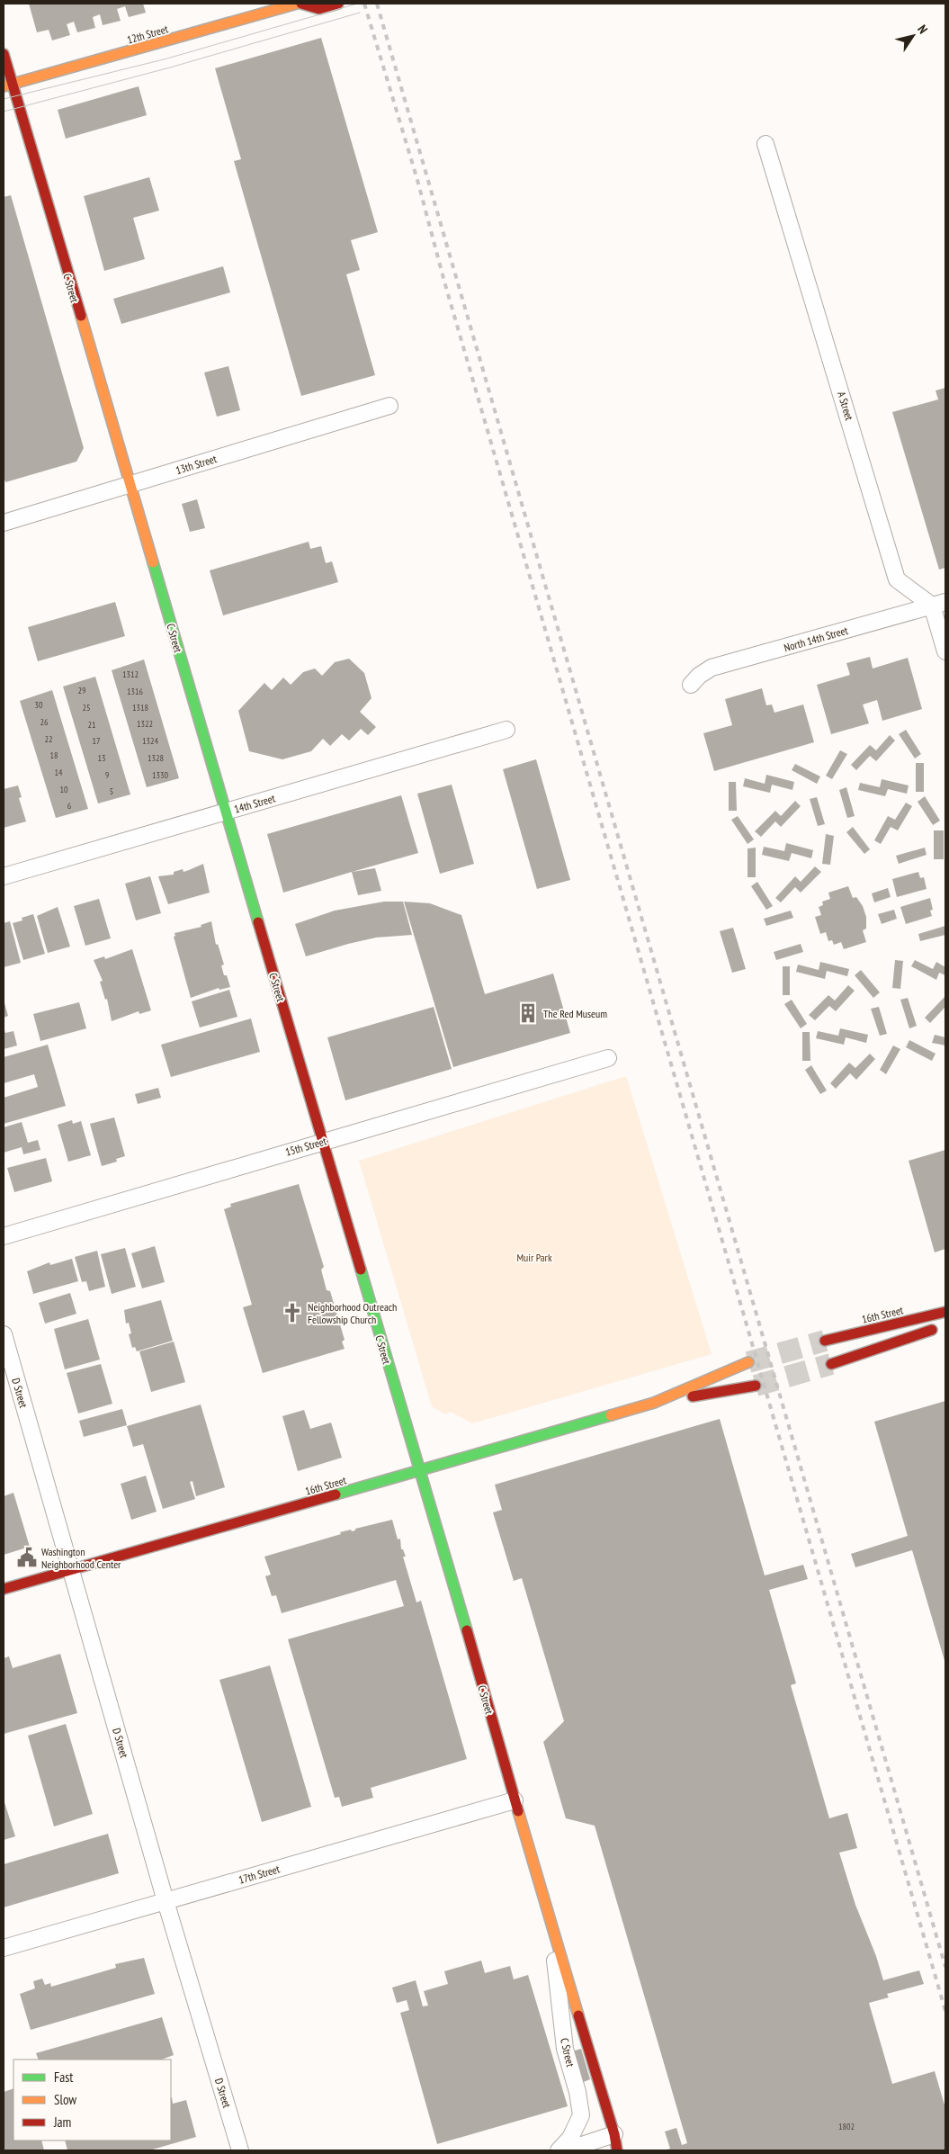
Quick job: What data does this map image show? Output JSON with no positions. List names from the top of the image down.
{
  "streets": {
    "street": [
      "12th Street",
      "C Street",
      "A Street",
      "13th Street",
      "North 14th Street",
      "14th Street",
      "15th Street",
      "16th Street",
      "D Street",
      "17th Street"
    ]
  },
  "crossings": [
    ["12th Street", "C Street"],
    ["C Street", "13th Street"],
    ["C Street", "14th Street"],
    ["C Street", "15th Street"],
    ["C Street", "16th Street"],
    ["C Street", "17th Street"],
    ["A Street", "North 14th Street"],
    ["16th Street", "D Street"],
    ["D Street", "17th Street"]
  ],
  "parks": ["Muir Park"],
  "places": {
    "building": ["The Red Museum"],
    "church": ["Neighborhood Outreach Fellowship Church"],
    "public building": ["Washington Neighborhood Center"]
  },
  "house_numbers": [
    "1312",
    "29",
    "1316",
    "30",
    "25",
    "1318",
    "26",
    "1322",
    "21",
    "22",
    "17",
    "1324",
    "18",
    "13",
    "1328",
    "14",
    "9",
    "1330",
    "10",
    "5",
    "6",
    "1802"
  ],
  "legend": ["Fast", "Slow", "Jam"],
  "north": "top right"
}
